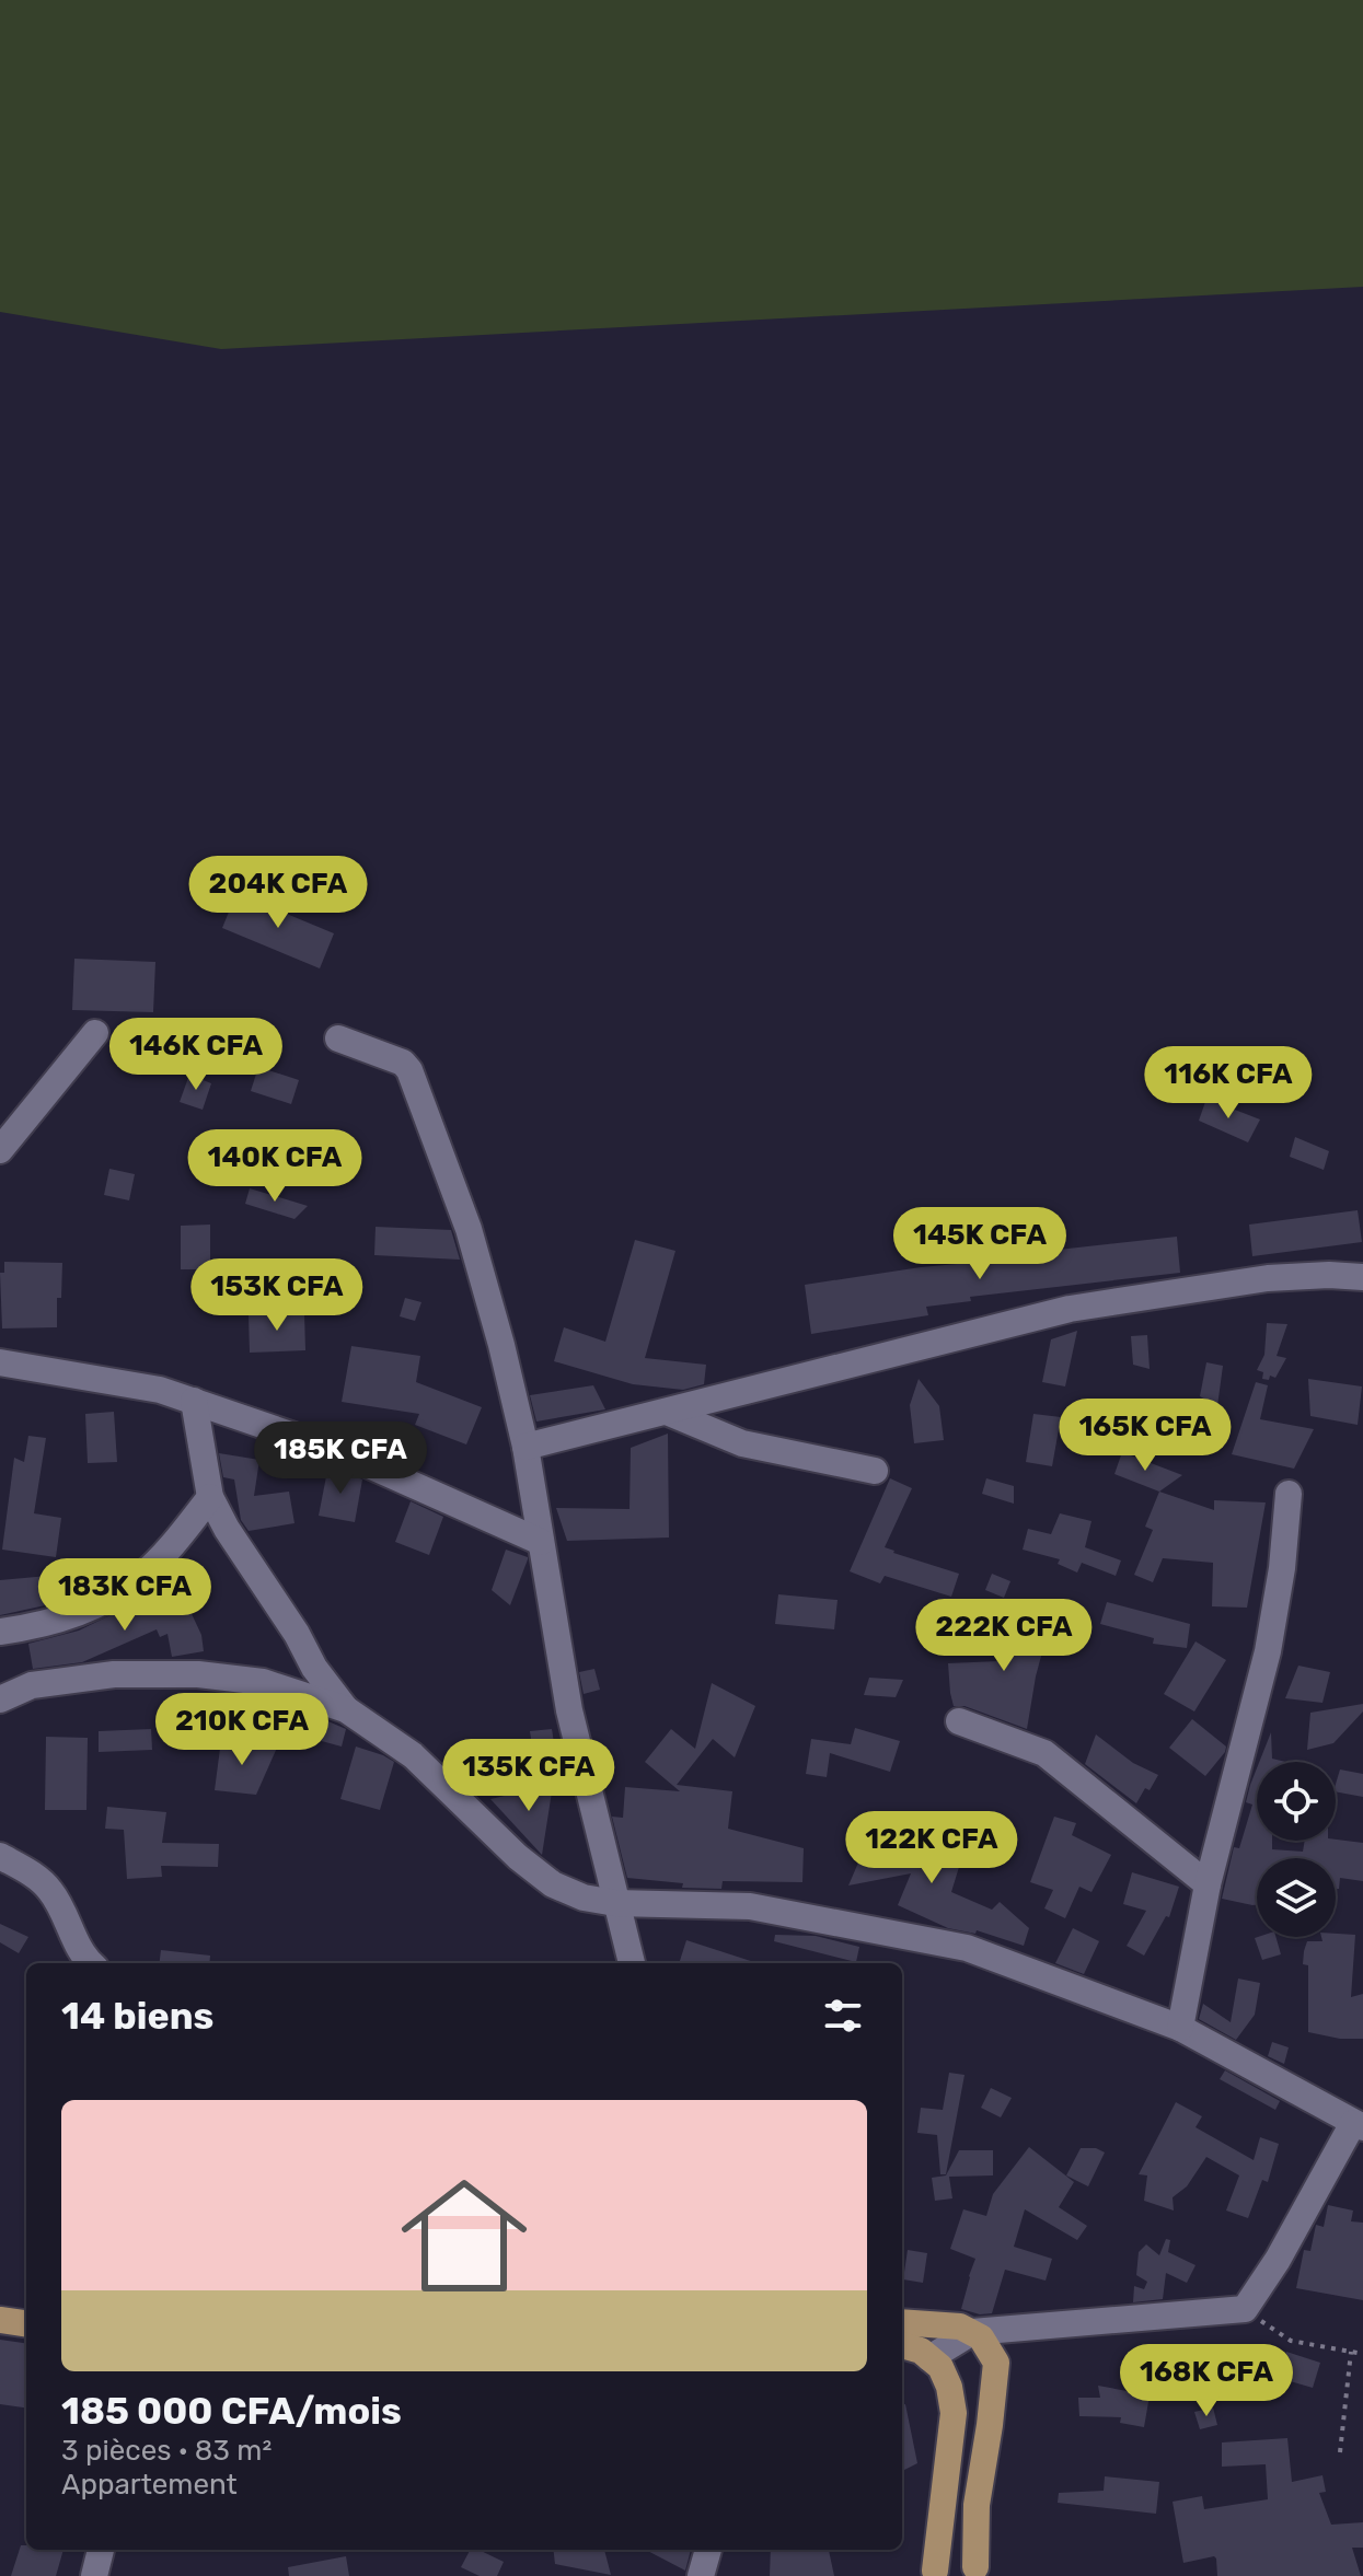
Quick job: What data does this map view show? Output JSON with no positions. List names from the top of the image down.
{
  "page": {
    "price": [
      "204K CFA",
      "146K CFA",
      "116K CFA",
      "140K CFA",
      "145K CFA",
      "153K CFA",
      "165K CFA",
      "185K CFA",
      "183K CFA",
      "222K CFA",
      "210K CFA",
      "135K CFA",
      "122K CFA",
      "168K CFA"
    ],
    "heading": "14 biens",
    "list": [
      {
        "name": "185 000 CFA/mois",
        "note": "3 pièces · 83 m² · Appartement"
      }
    ]
  }
}
